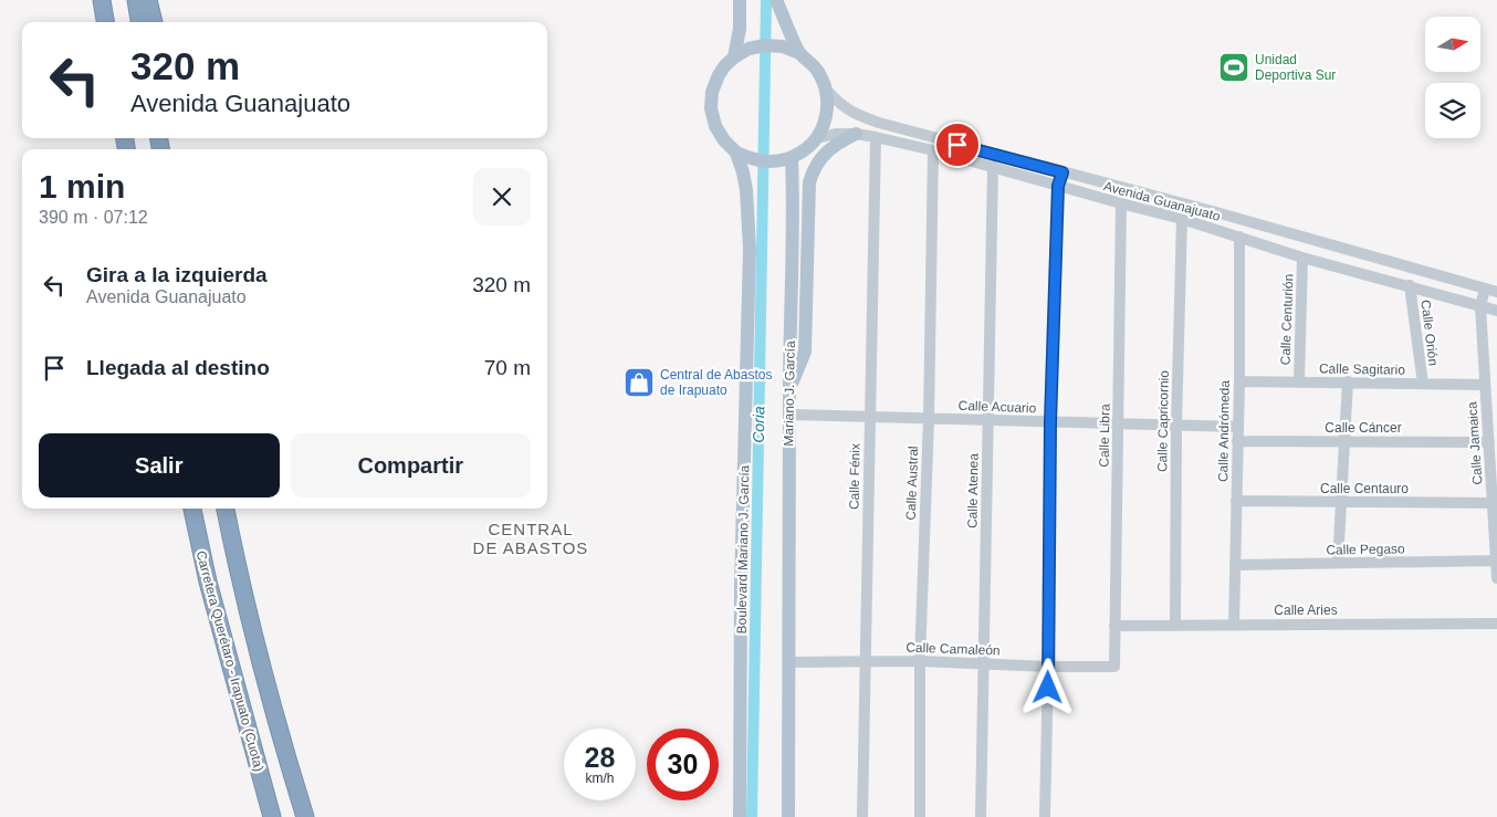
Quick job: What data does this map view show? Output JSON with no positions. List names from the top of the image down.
{
  "streets": {
    "highway": ["Carretera Querétaro - Irapuato (Cuota)"],
    "main road": ["Mariano J. García", "Boulevard Mariano J. García"],
    "street": [
      "Avenida Guanajuato",
      "Calle Centurión",
      "Calle Orión",
      "Calle Sagitario",
      "Calle Acuario",
      "Calle Capricornio",
      "Calle Cáncer",
      "Calle Andrómeda",
      "Calle Libra",
      "Calle Jamaica",
      "Calle Fénix",
      "Calle Austral",
      "Calle Centauro",
      "Calle Atenea",
      "Calle Pegaso",
      "Calle Aries",
      "Calle Camaleón"
    ]
  },
  "crossings": [
    ["Avenida Guanajuato", "Calle Centurión"],
    ["Avenida Guanajuato", "Calle Orión"],
    ["Avenida Guanajuato", "Mariano J. García"],
    ["Avenida Guanajuato", "Calle Capricornio"],
    ["Avenida Guanajuato", "Calle Andrómeda"],
    ["Avenida Guanajuato", "Calle Libra"],
    ["Avenida Guanajuato", "Calle Jamaica"],
    ["Avenida Guanajuato", "Calle Fénix"],
    ["Avenida Guanajuato", "Calle Austral"],
    ["Avenida Guanajuato", "Calle Atenea"],
    ["Avenida Guanajuato", "Boulevard Mariano J. García"],
    ["Calle Centurión", "Calle Sagitario"],
    ["Calle Orión", "Calle Sagitario"],
    ["Calle Sagitario", "Calle Andrómeda"],
    ["Calle Sagitario", "Calle Jamaica"],
    ["Mariano J. García", "Calle Acuario"],
    ["Mariano J. García", "Boulevard Mariano J. García"],
    ["Mariano J. García", "Calle Camaleón"],
    ["Calle Acuario", "Calle Capricornio"],
    ["Calle Acuario", "Calle Andrómeda"],
    ["Calle Acuario", "Calle Libra"],
    ["Calle Acuario", "Calle Fénix"],
    ["Calle Acuario", "Calle Austral"],
    ["Calle Acuario", "Calle Atenea"],
    ["Calle Capricornio", "Calle Aries"],
    ["Calle Cáncer", "Calle Andrómeda"],
    ["Calle Cáncer", "Calle Jamaica"],
    ["Calle Andrómeda", "Calle Centauro"],
    ["Calle Andrómeda", "Calle Pegaso"],
    ["Calle Andrómeda", "Calle Aries"],
    ["Calle Libra", "Calle Aries"],
    ["Calle Libra", "Calle Camaleón"],
    ["Calle Jamaica", "Calle Centauro"],
    ["Calle Jamaica", "Calle Pegaso"],
    ["Calle Fénix", "Calle Camaleón"],
    ["Calle Austral", "Calle Camaleón"],
    ["Calle Atenea", "Calle Camaleón"]
  ],
  "districts": ["CENTRAL DE ABASTOS"],
  "water": ["Coria"],
  "places": {
    "sports": ["Unidad Deportiva Sur"],
    "shop": ["Central de Abastos de Irapuato"]
  },
  "north": "right",
  "page": {
    "turn": ["320 m", "Avenida Guanajuato"],
    "heading": ["1 min", "390 m · 07:12"],
    "list": [
      {
        "name": "Gira a la izquierda",
        "note": "Avenida Guanajuato",
        "value": "320 m"
      },
      {
        "name": "Llegada al destino",
        "value": "70 m"
      }
    ],
    "buttons": ["Salir", "Compartir"],
    "speed": "28 km/h",
    "limit": "30"
  }
}
